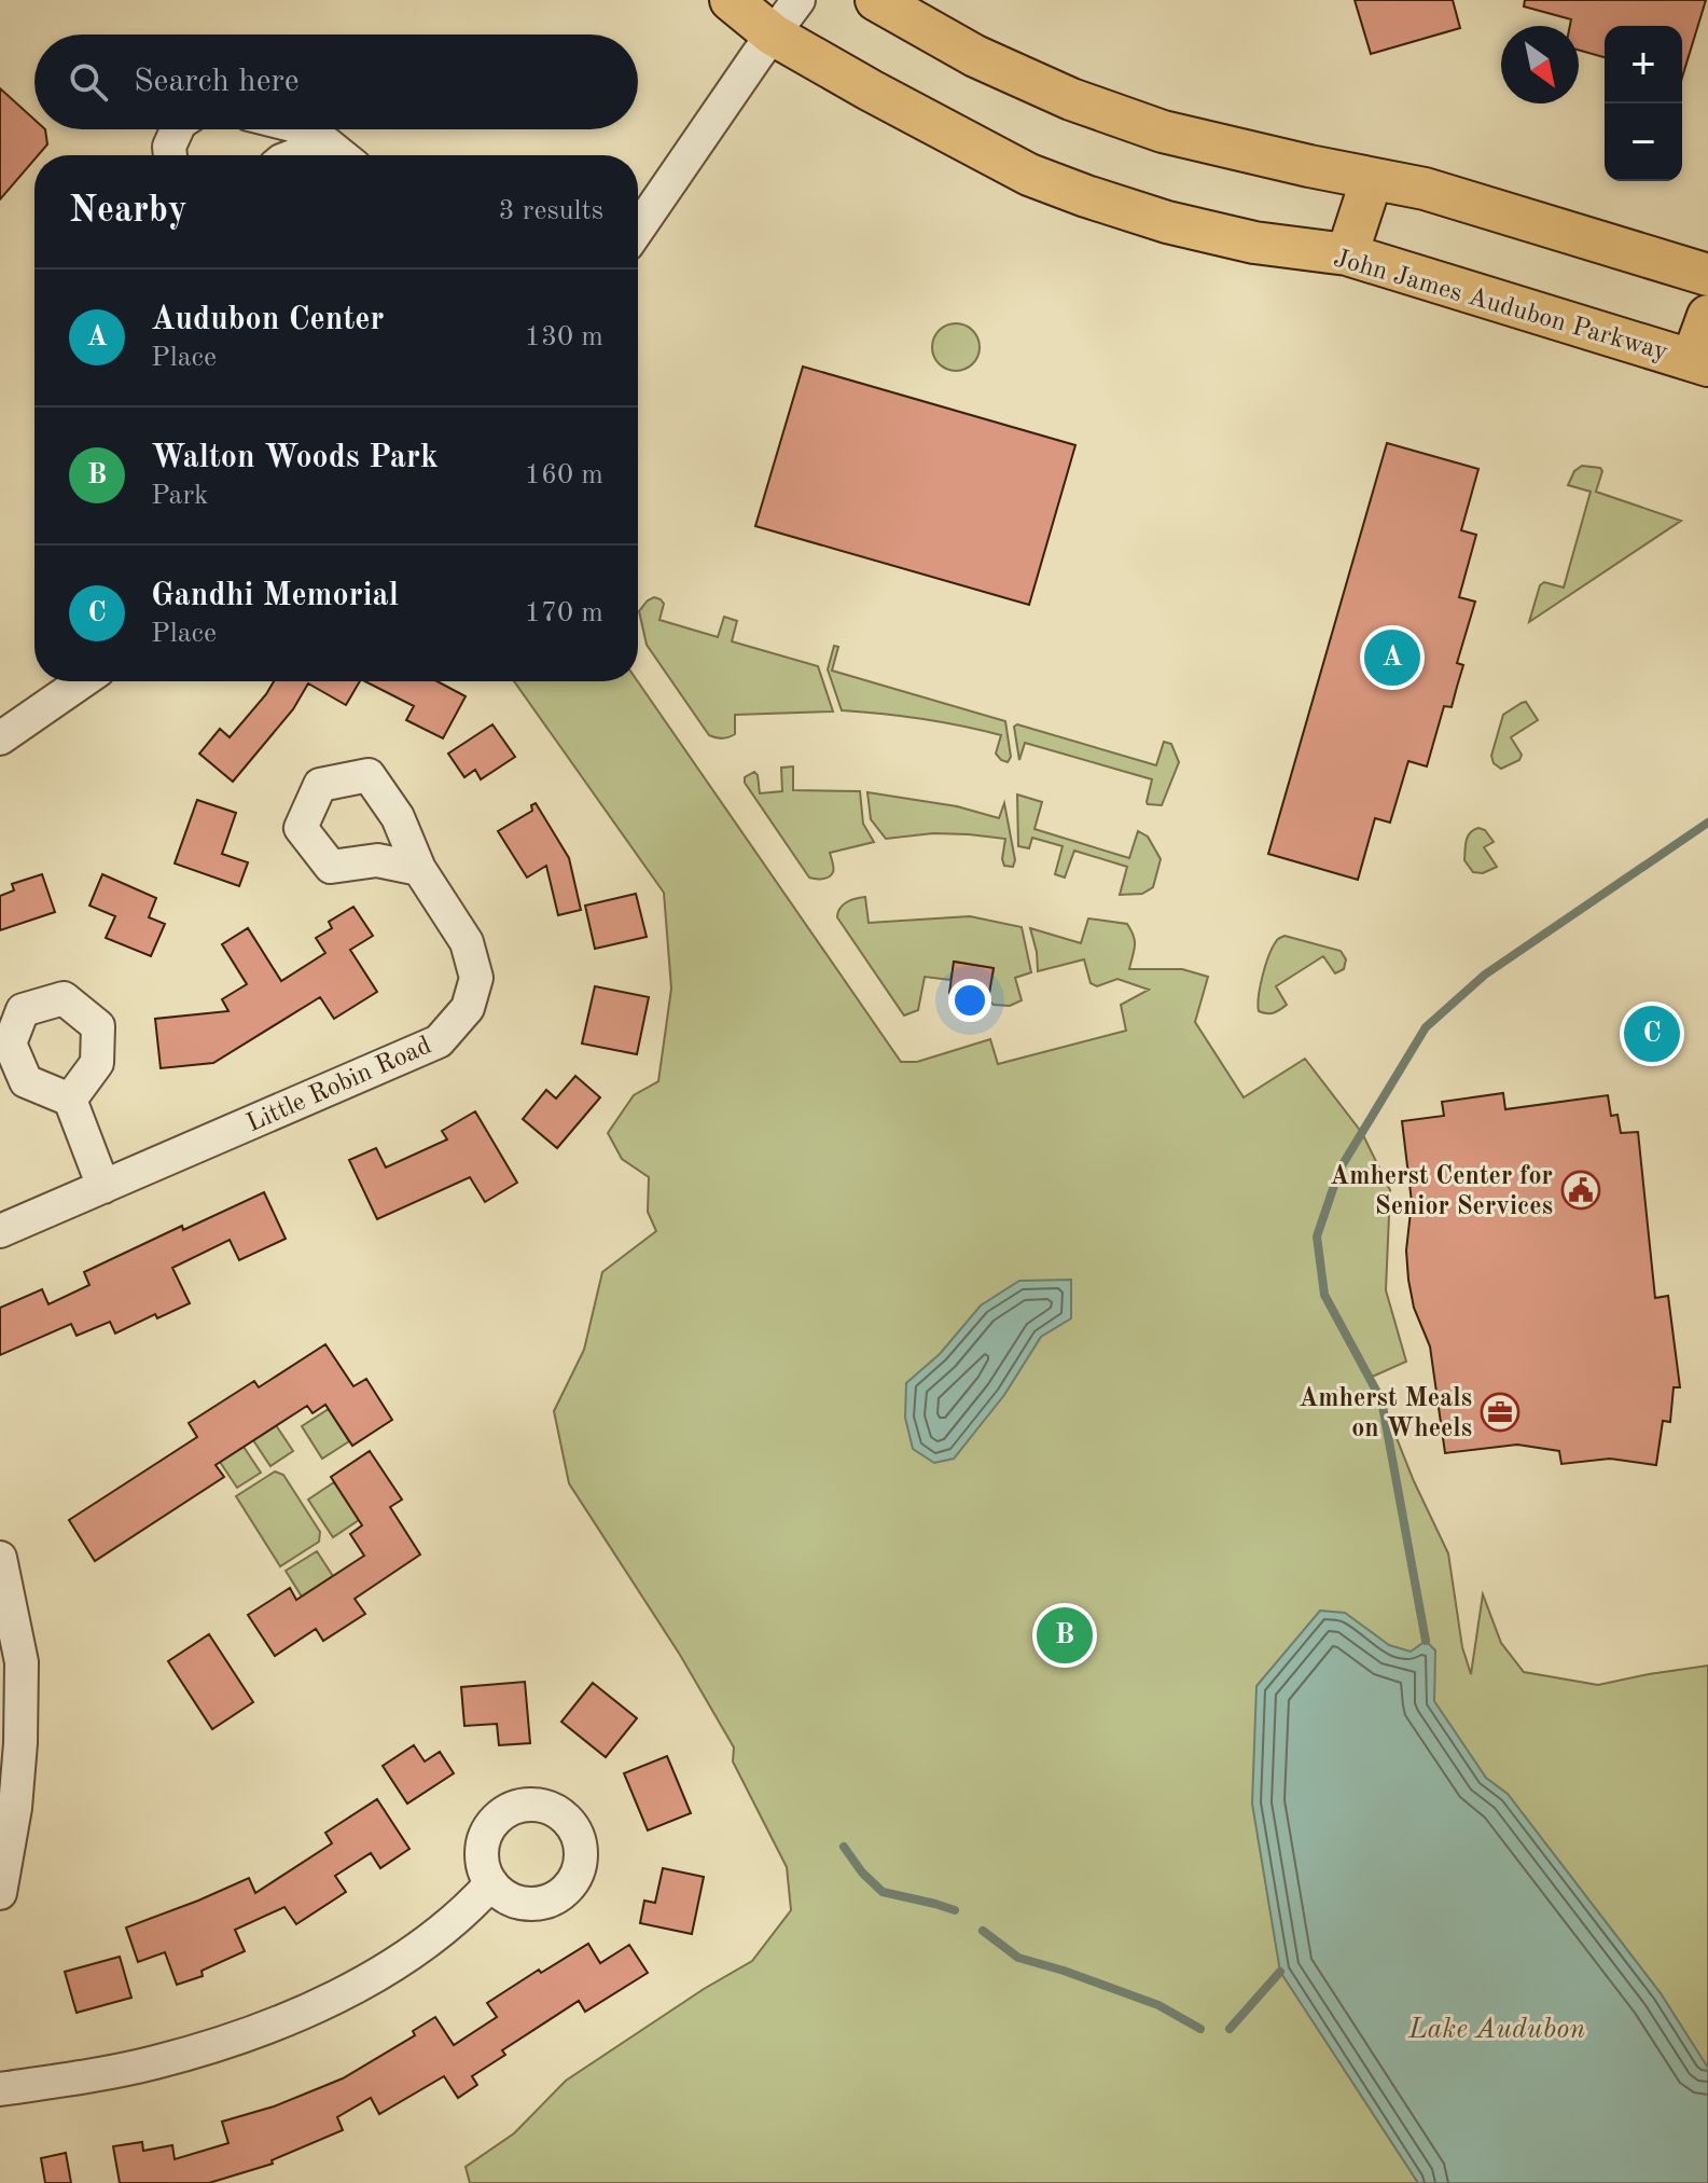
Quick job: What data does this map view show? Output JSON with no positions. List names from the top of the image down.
{
  "streets": {
    "main road": ["John James Audubon Parkway"],
    "street": ["Little Robin Road"]
  },
  "water": ["Lake Audubon"],
  "places": {
    "public building": ["Amherst Center for Senior Services"],
    "office": ["Amherst Meals on Wheels"]
  },
  "north": "bottom right",
  "page": {
    "map_buttons": ["+", "−"],
    "search": "Search here",
    "heading": ["Nearby", "3 results"],
    "list": [
      {
        "mark": "A",
        "name": "Audubon Center",
        "note": "Place",
        "value": "130 m"
      },
      {
        "mark": "B",
        "name": "Walton Woods Park",
        "note": "Park",
        "value": "160 m"
      },
      {
        "mark": "C",
        "name": "Gandhi Memorial",
        "note": "Place",
        "value": "170 m"
      }
    ],
    "pins": ["A", "C", "B"]
  }
}
